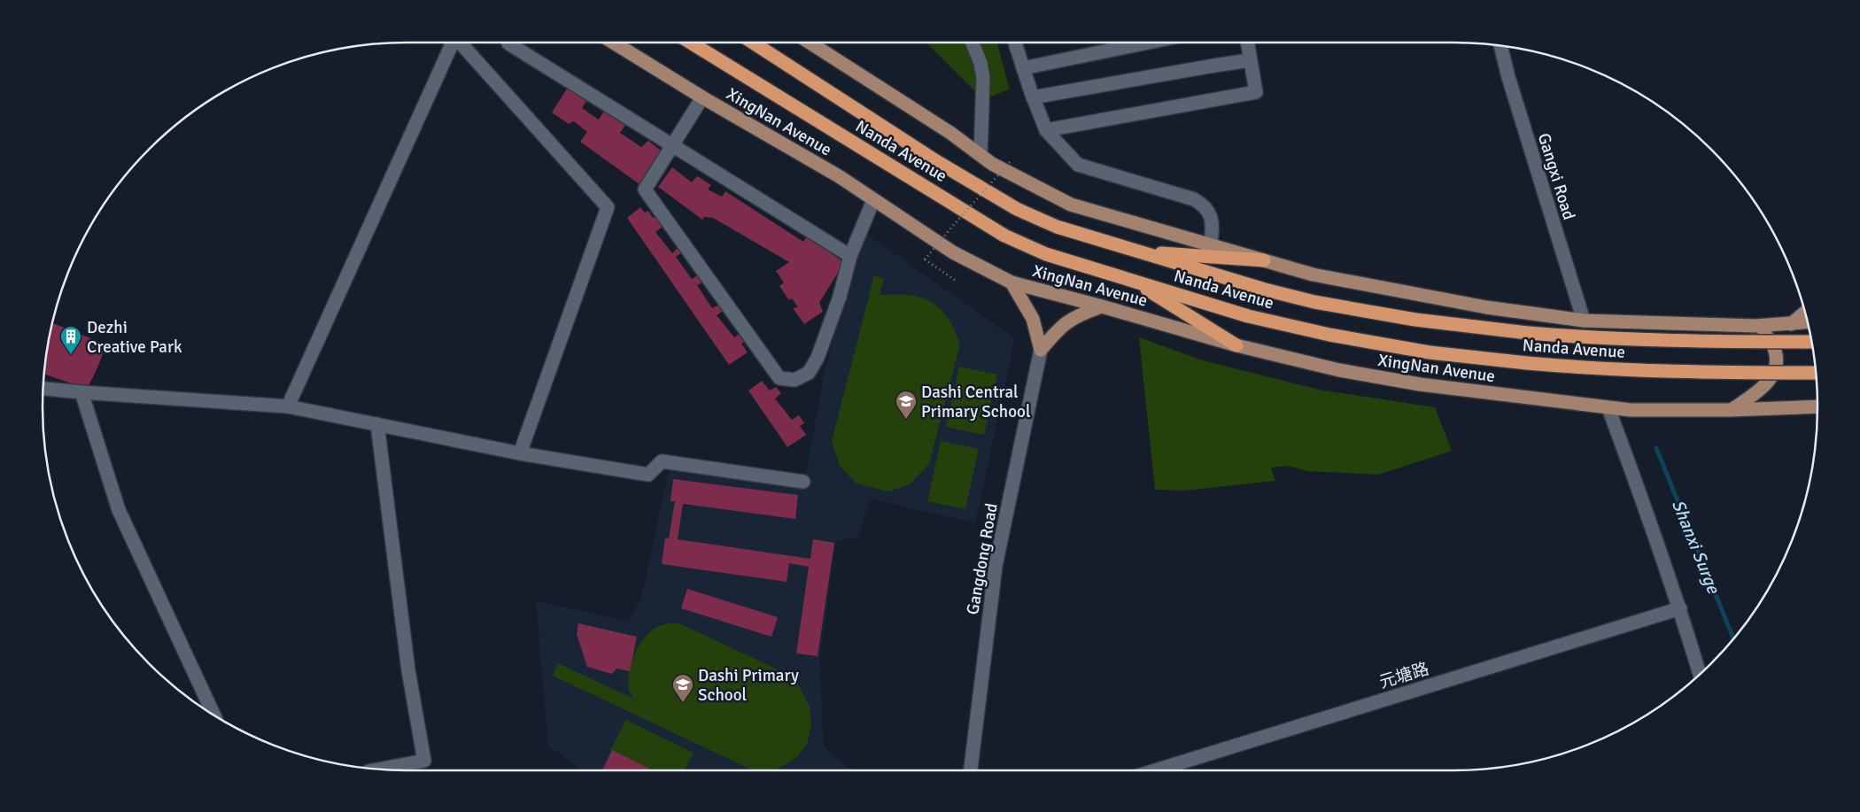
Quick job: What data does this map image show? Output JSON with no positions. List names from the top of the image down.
{
  "streets": {
    "highway": ["Nanda Avenue"],
    "main road": ["XingNan Avenue"],
    "street": ["Gangxi Road", "Gangdong Road", "元塘路"]
  },
  "water": ["Shanxi Surge"],
  "places": {
    "building": ["Dezhi Creative Park"],
    "school or university": ["Dashi Central Primary School", "Dashi Primary School"]
  }
}
